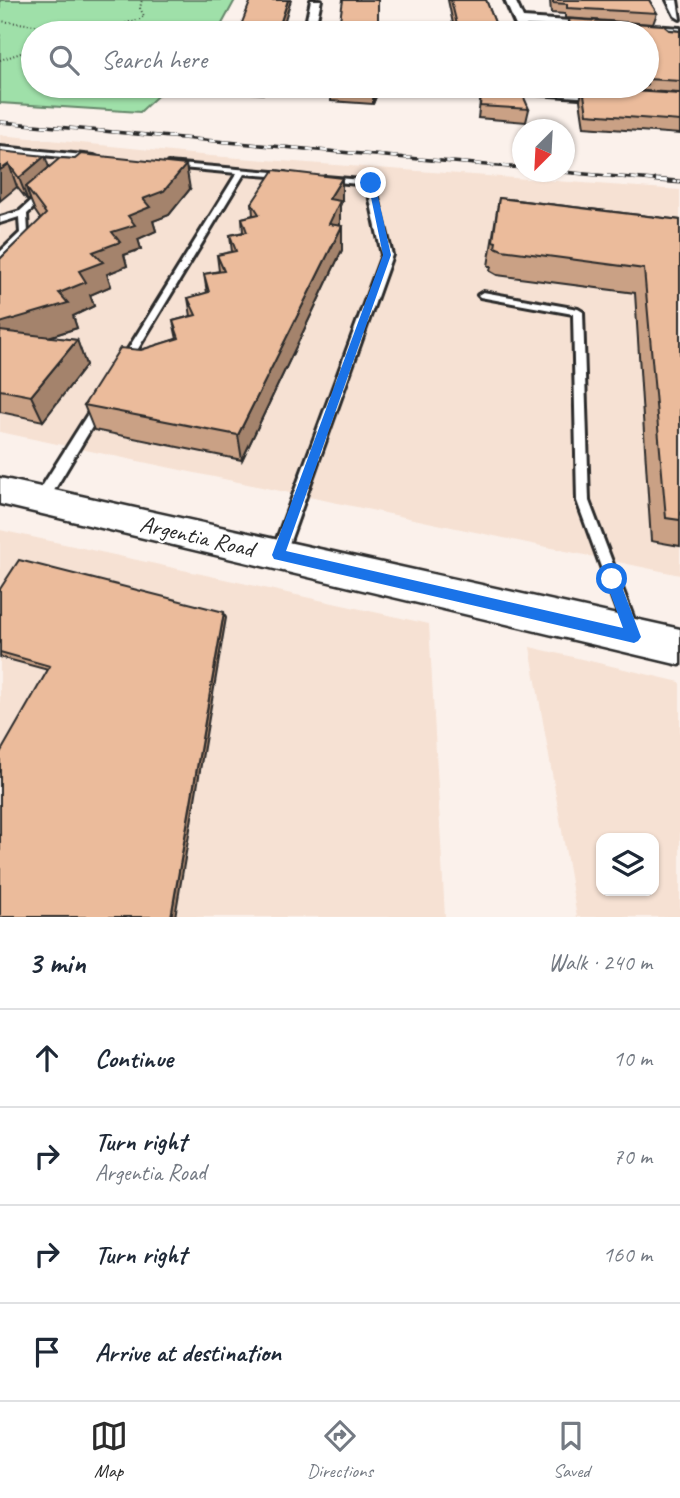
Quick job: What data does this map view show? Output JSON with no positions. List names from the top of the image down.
{
  "streets": {
    "street": ["Argentia Road"]
  },
  "north": "bottom left",
  "page": {
    "search": "Search here",
    "heading": ["3 min", "Walk · 240 m"],
    "list": [
      ["Continue", "10 m"],
      ["Turn right", "Argentia Road", "70 m"],
      ["Turn right", "160 m"],
      "Arrive at destination"
    ],
    "nav": ["Map", "Directions", "Saved"]
  }
}
